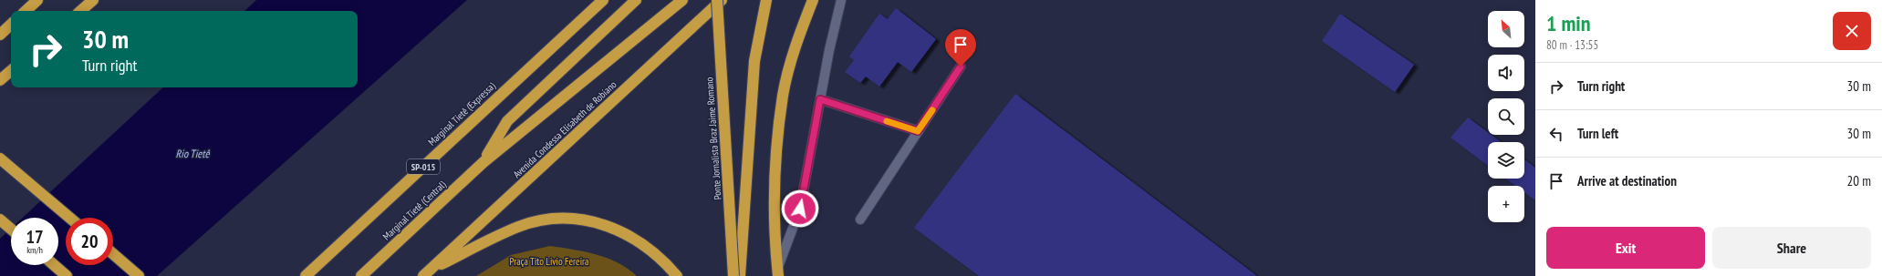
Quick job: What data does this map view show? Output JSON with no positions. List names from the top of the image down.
{
  "streets": {
    "highway": [
      "Marginal Tietê (Expressa)",
      "Avenida Condessa Elisabeth de Robiano",
      "Ponte Jornalista Braz Jaime Romano",
      "SP-015",
      "Marginal Tietê (Central)"
    ]
  },
  "water": ["Rio Tietê"],
  "parks": ["Praça Tito Livio Fereira"],
  "north": "top left",
  "page": {
    "heading": ["1 min", "80 m · 13:55"],
    "map_buttons": "+",
    "turn": ["30 m", "Turn right"],
    "list": [
      {
        "name": "Turn right",
        "value": "30 m"
      },
      {
        "name": "Turn left",
        "value": "30 m"
      },
      {
        "name": "Arrive at destination",
        "value": "20 m"
      }
    ],
    "speed": "17 km/h",
    "limit": "20",
    "buttons": ["Exit", "Share"]
  }
}
